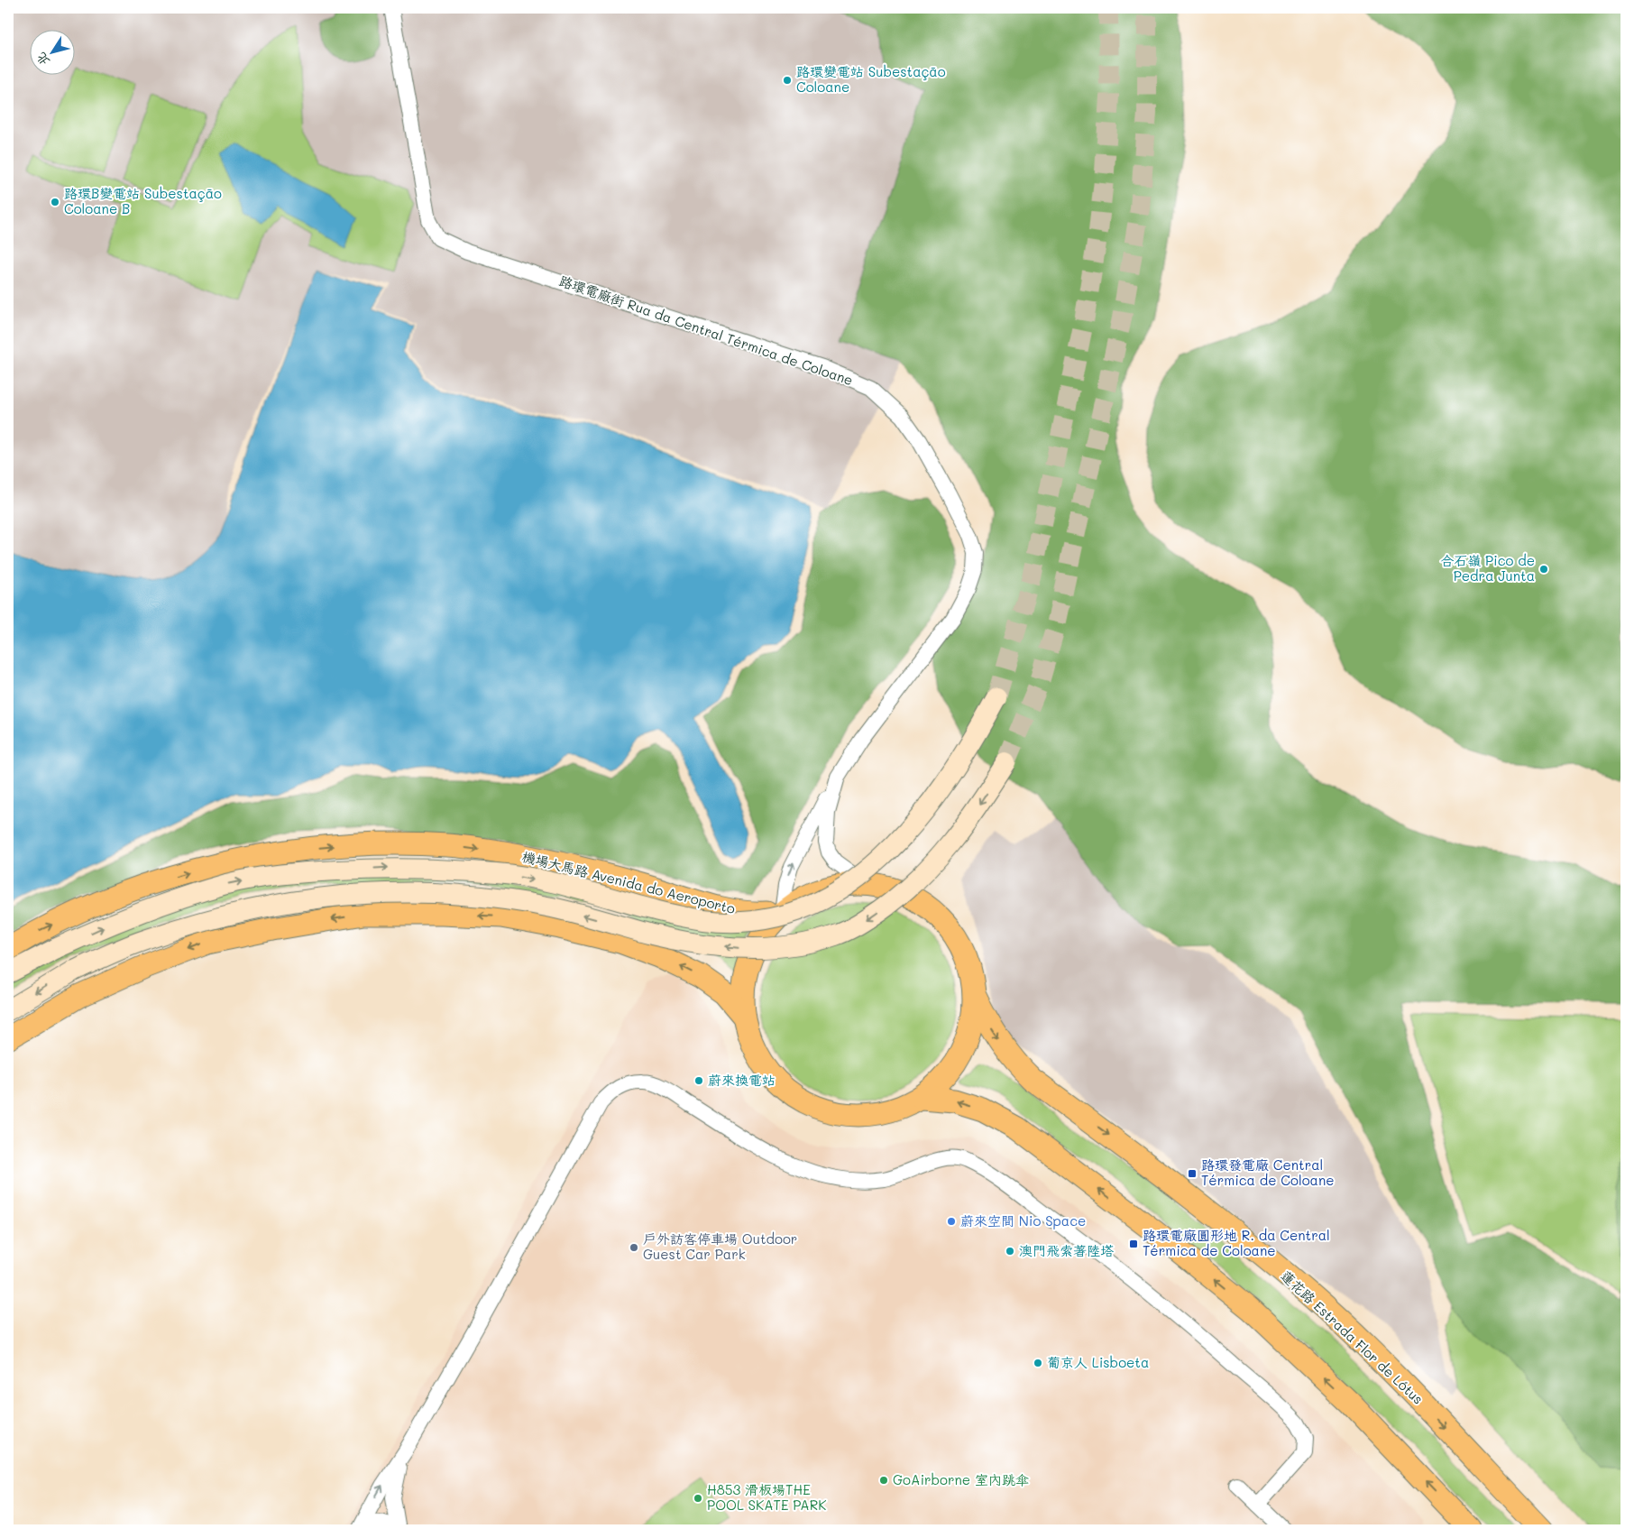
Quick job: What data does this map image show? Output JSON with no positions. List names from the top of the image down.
{
  "streets": {
    "main road": ["機場大馬路 Avenida do Aeroporto", "蓮花路 Estrada Flor de Lótus"],
    "street": ["路環電廠街 Rua da Central Térmica de Coloane"]
  },
  "places": {
    "other": [
      "路環變電站 Subestação Coloane",
      "路環B變電站 Subestação Coloane B",
      "合石嶺 Pico de Pedra Junta",
      "蔚來換電站",
      "蔚來空間 Nio Space",
      "戶外訪客停車場 Outdoor Guest Car Park",
      "澳門飛索著陸塔",
      "葡京人 Lisboeta",
      "GoAirborne 室内跳傘",
      "H853 滑板場THE POOL SKATE PARK"
    ],
    "transit": ["路環發電廠 Central Térmica de Coloane", "路環電廠圓形地 R. da Central Térmica de Coloane"]
  },
  "north": "bottom left"
}
